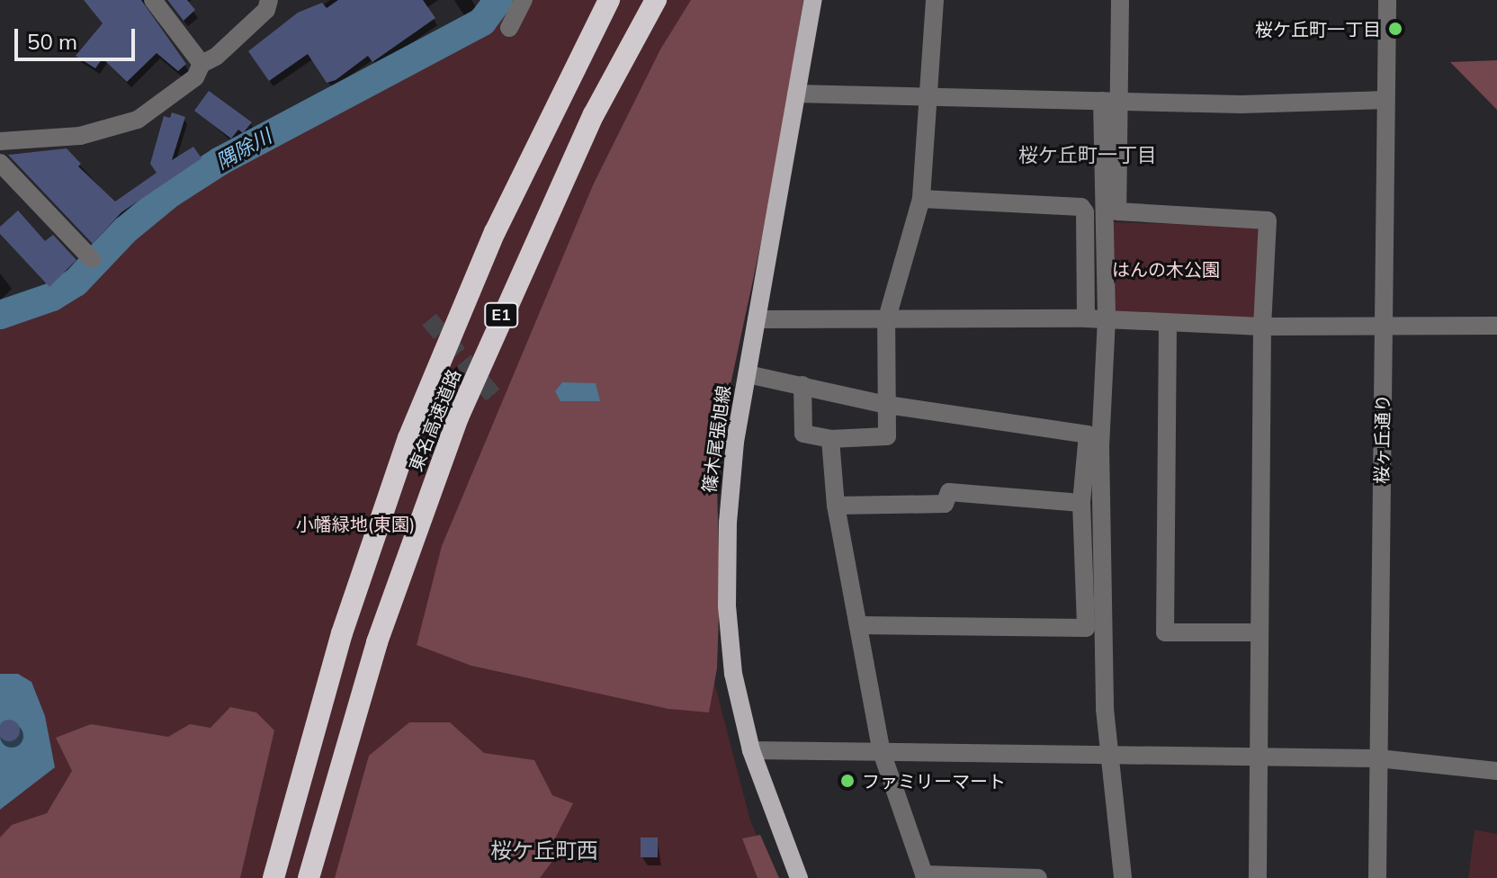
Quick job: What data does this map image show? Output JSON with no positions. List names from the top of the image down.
{
  "streets": {
    "highway": ["E1", "東名高速道路"],
    "main road": ["篠木尾張旭線"],
    "street": ["桜ヶ丘通り"]
  },
  "districts": ["桜ケ丘町一丁目", "桜ケ丘町西"],
  "water": ["隅除川"],
  "parks": ["はんの木公園", "小幡緑地(東園)"],
  "places": ["桜ケ丘町一丁目", "ファミリーマート"],
  "scale_bar": "50 m"
}
